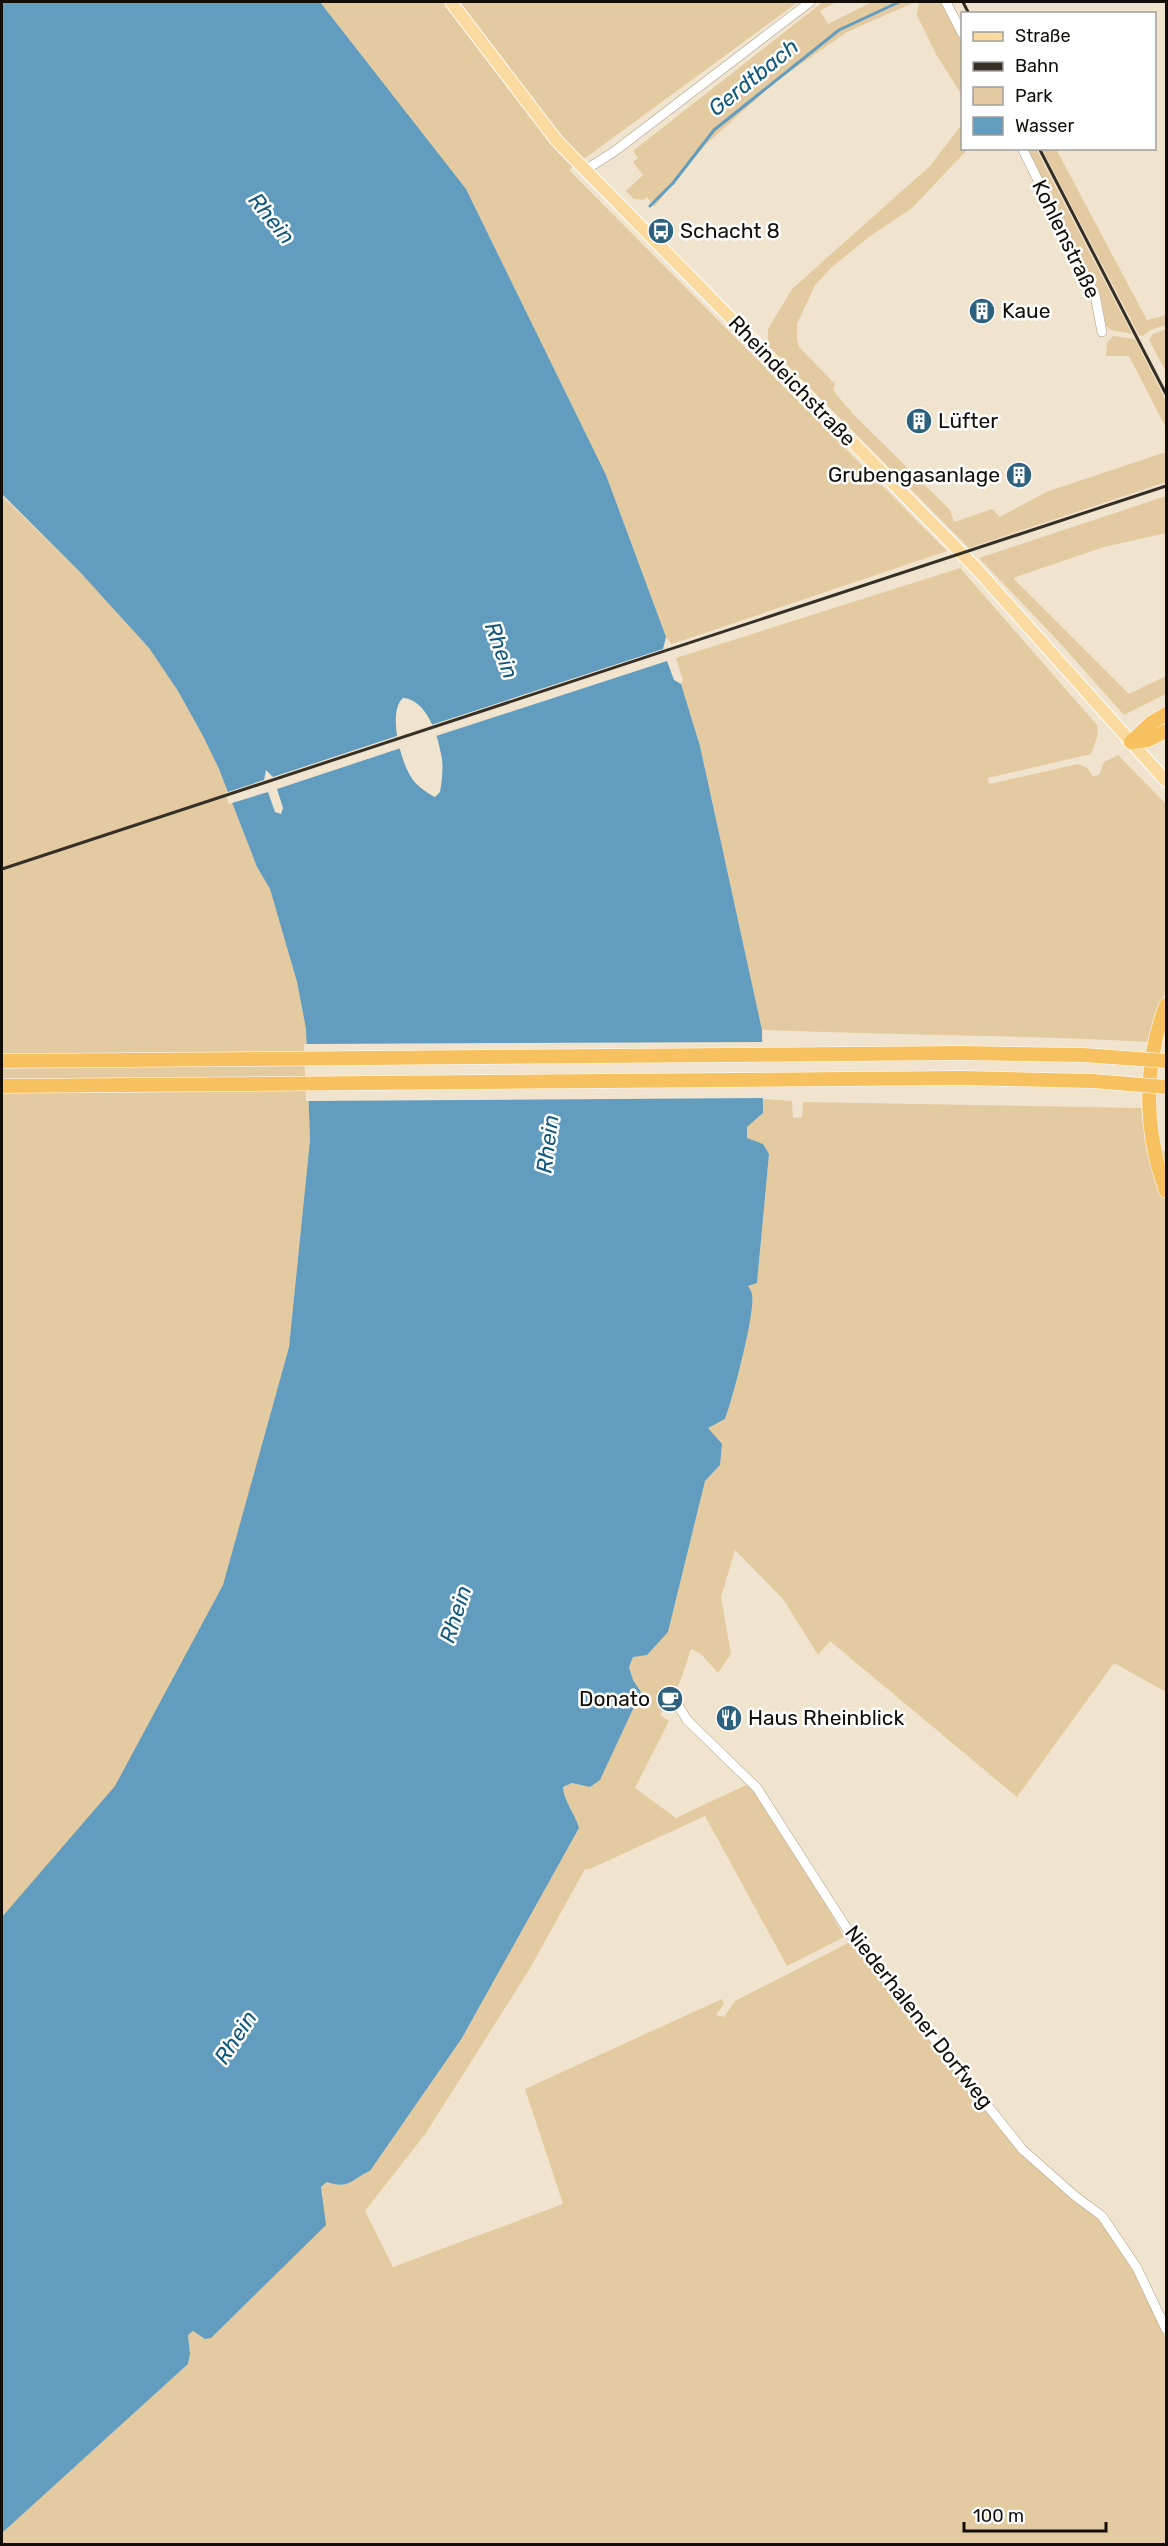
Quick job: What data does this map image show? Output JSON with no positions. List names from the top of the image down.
{
  "streets": {
    "main road": ["Rheindeichstraße"],
    "street": ["Kohlenstraße", "Niederhalener Dorfweg"]
  },
  "water": ["Gerdtbach", "Rhein"],
  "places": {
    "bus stop": ["Schacht 8"],
    "building": ["Kaue", "Lüfter", "Grubengasanlage"],
    "cafe": ["Donato"],
    "restaurant": ["Haus Rheinblick"]
  },
  "legend": [
    "Straße",
    "Bahn",
    "Park",
    "Wasser"
  ],
  "scale_bar": "100 m"
}
